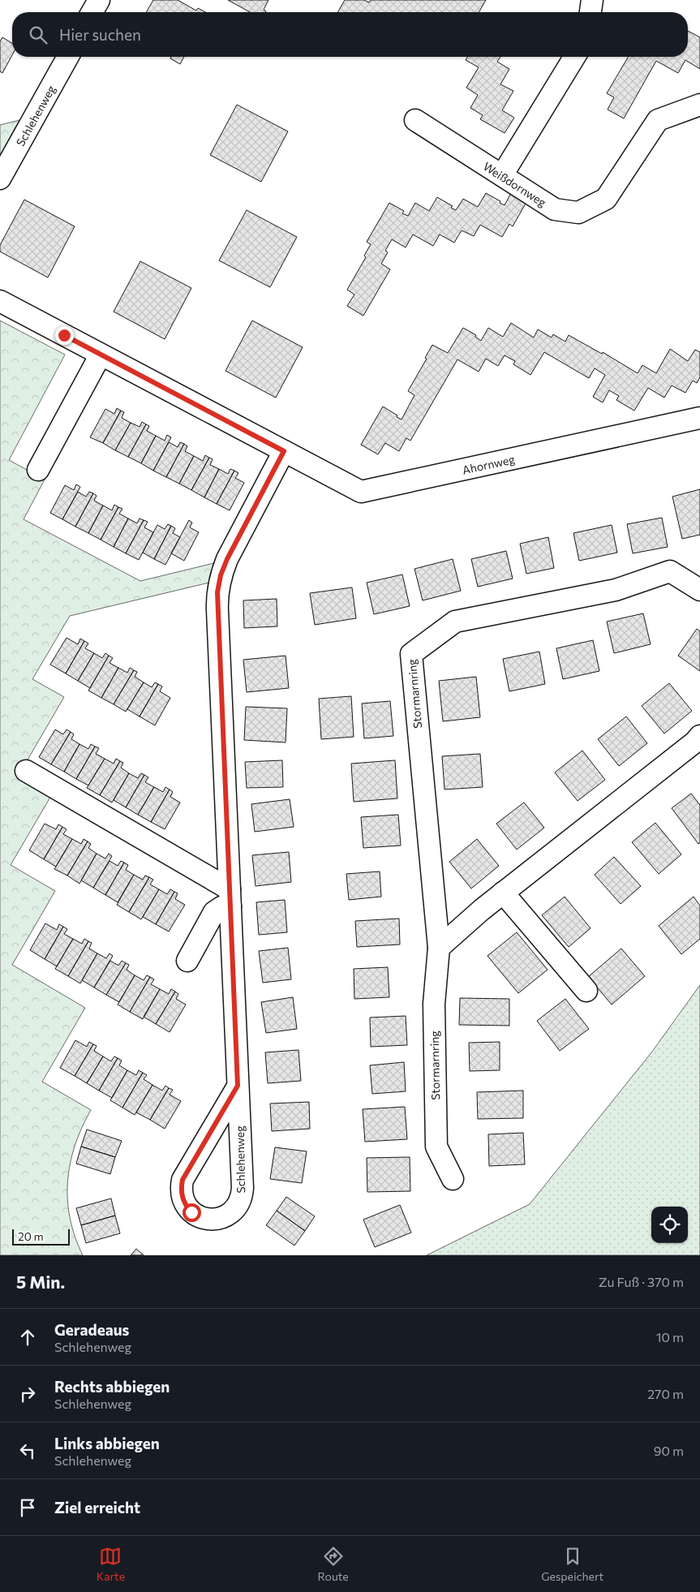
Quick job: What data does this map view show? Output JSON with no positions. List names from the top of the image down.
{
  "streets": {
    "street": [
      "Schlehenweg",
      "Weißdornweg",
      "Ahornweg",
      "Stormarnring"
    ]
  },
  "crossings": [
    ["Schlehenweg", "Ahornweg"]
  ],
  "scale_bar": "20 m",
  "page": {
    "search": "Hier suchen",
    "scale": "20 m",
    "heading": ["5 Min.", "Zu Fuß · 370 m"],
    "list": [
      ["Geradeaus", "Schlehenweg", "10 m"],
      ["Rechts abbiegen", "Schlehenweg", "270 m"],
      ["Links abbiegen", "Schlehenweg", "90 m"],
      "Ziel erreicht"
    ],
    "nav": ["Karte", "Route", "Gespeichert"]
  }
}
